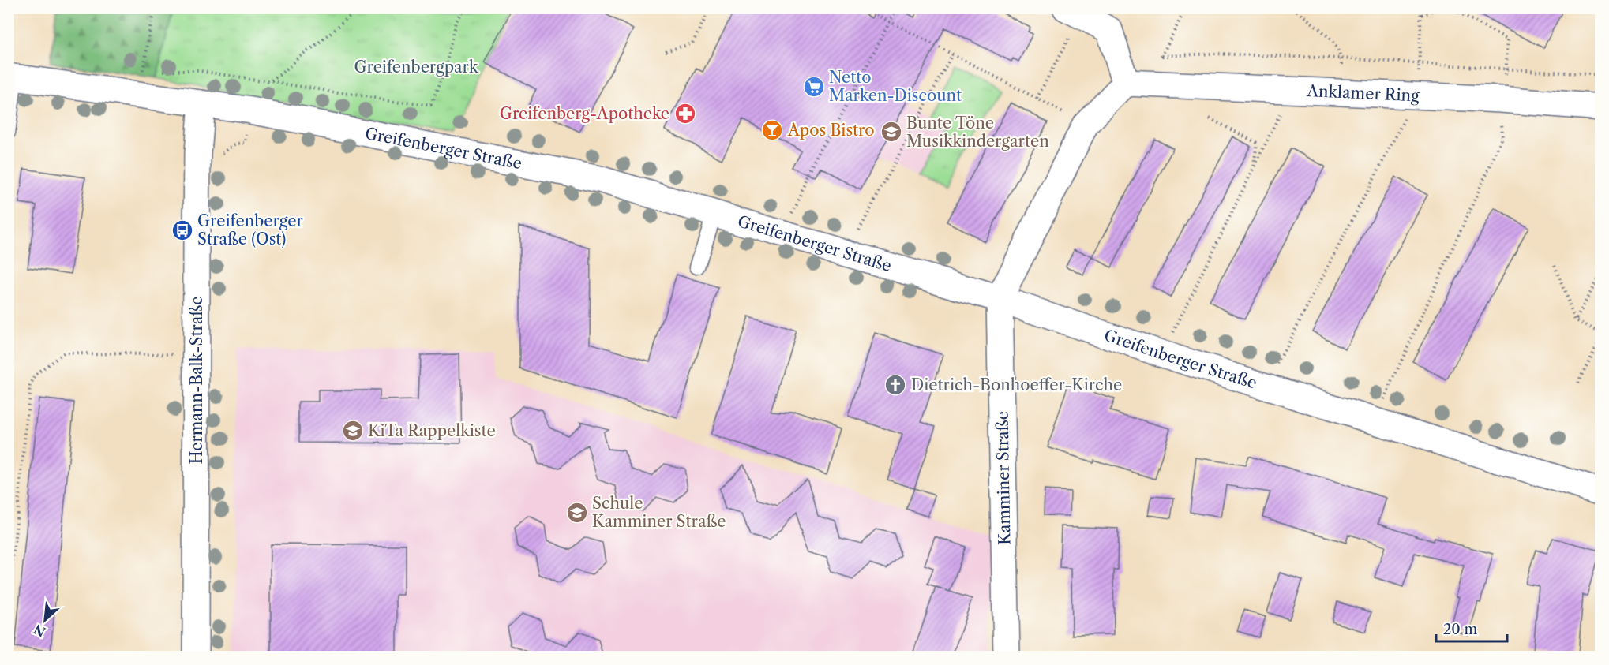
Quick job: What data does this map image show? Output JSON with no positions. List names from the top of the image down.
{
  "streets": {
    "street": [
      "Anklamer Ring",
      "Greifenberger Straße",
      "Hermann-Balk-Straße",
      "Kamminer Straße"
    ]
  },
  "crossings": [
    ["Greifenberger Straße", "Hermann-Balk-Straße"],
    ["Greifenberger Straße", "Kamminer Straße"]
  ],
  "parks": ["Greifenbergpark"],
  "places": {
    "supermarket": ["Netto Marken-Discount"],
    "pharmacy": ["Greifenberg-Apotheke"],
    "bar": ["Apos Bistro"],
    "school or university": ["Bunte Töne Musikkindergarten", "KiTa Rappelkiste", "Schule Kamminer Straße"],
    "bus stop": ["Greifenberger Straße (Ost)"],
    "church": ["Dietrich-Bonhoeffer-Kirche"]
  },
  "scale_bar": "20 m",
  "north": "bottom left"
}
